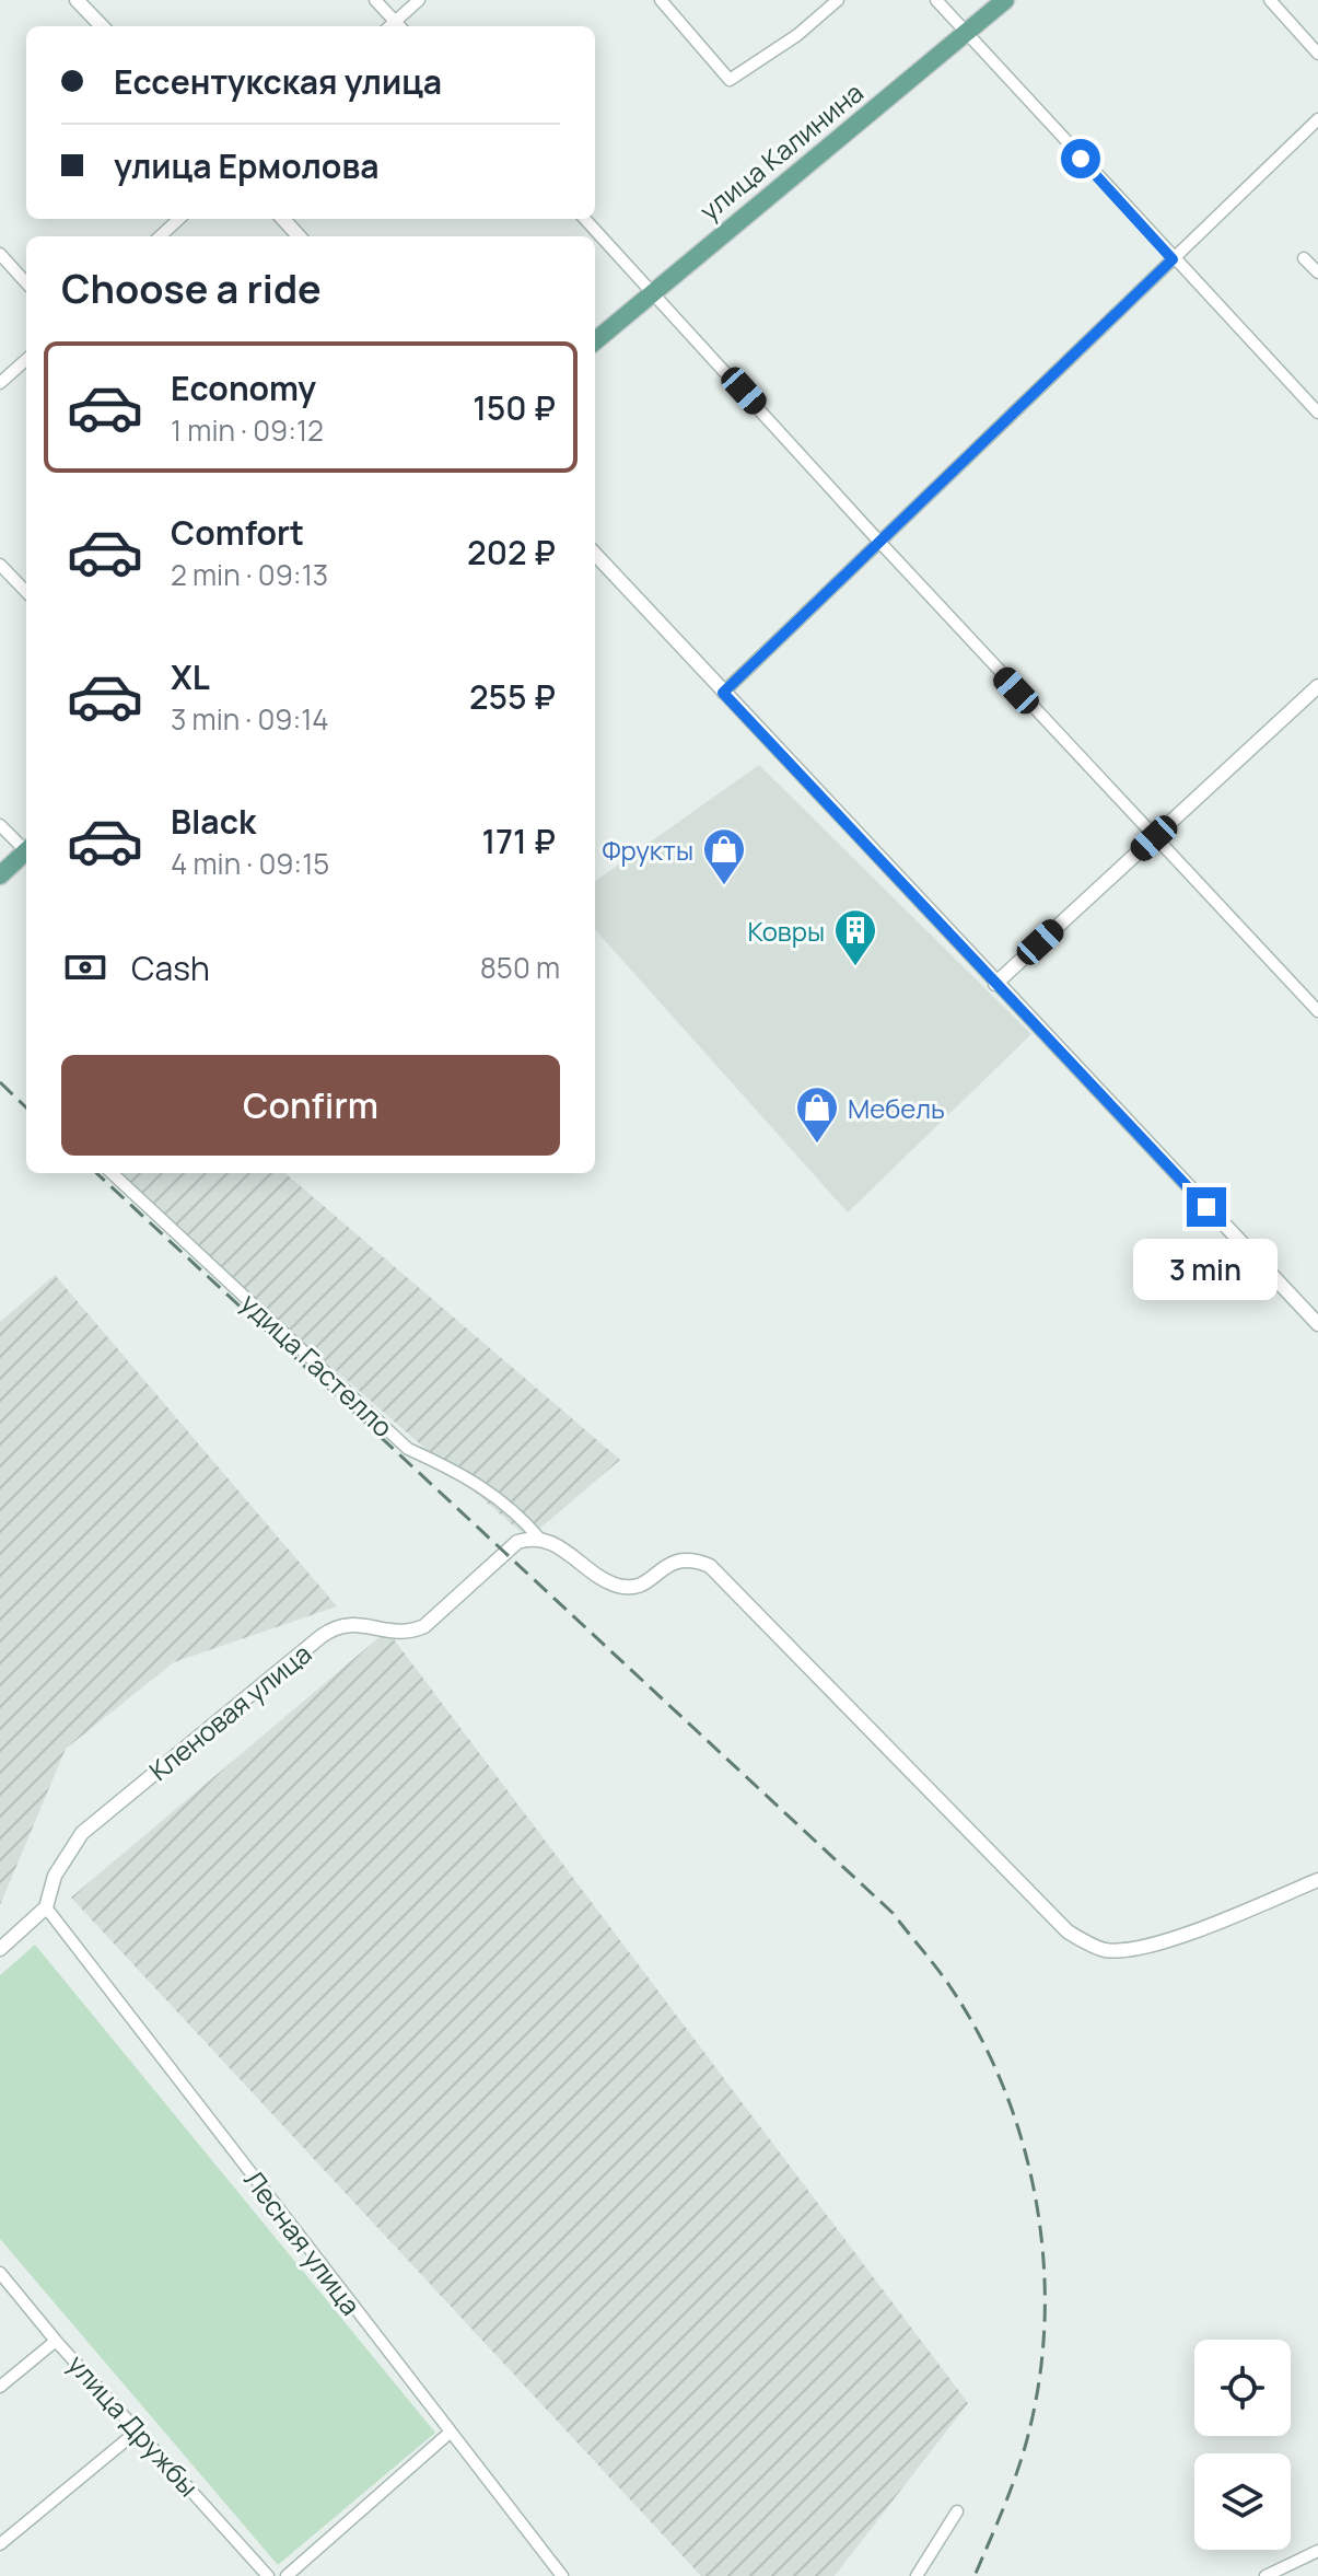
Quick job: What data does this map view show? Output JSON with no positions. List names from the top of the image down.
{
  "streets": {
    "main road": ["улица Калинина"],
    "street": [
      "удица Гастелло",
      "Кленовая улица",
      "Лесная улица",
      "улица Дружбы"
    ]
  },
  "crossings": [
    ["удица Гастелло", "Кленовая улица"],
    ["Кленовая улица", "Лесная улица"]
  ],
  "places": {
    "shop": ["Фрукты", "Мебель"],
    "building": ["Ковры"]
  },
  "page": {
    "banner": ["Ессентукская улица", "улица Ермолова"],
    "heading": "Choose a ride",
    "list": [
      {
        "name": "Economy",
        "note": "1 min · 09:12",
        "value": "150 ₽"
      },
      {
        "name": "Comfort",
        "note": "2 min · 09:13",
        "value": "202 ₽"
      },
      {
        "name": "XL",
        "note": "3 min · 09:14",
        "value": "255 ₽"
      },
      {
        "name": "Black",
        "note": "4 min · 09:15",
        "value": "171 ₽"
      }
    ],
    "pay": ["Cash", "850 m"],
    "buttons": "Confirm",
    "bubble": "3 min"
  }
}
